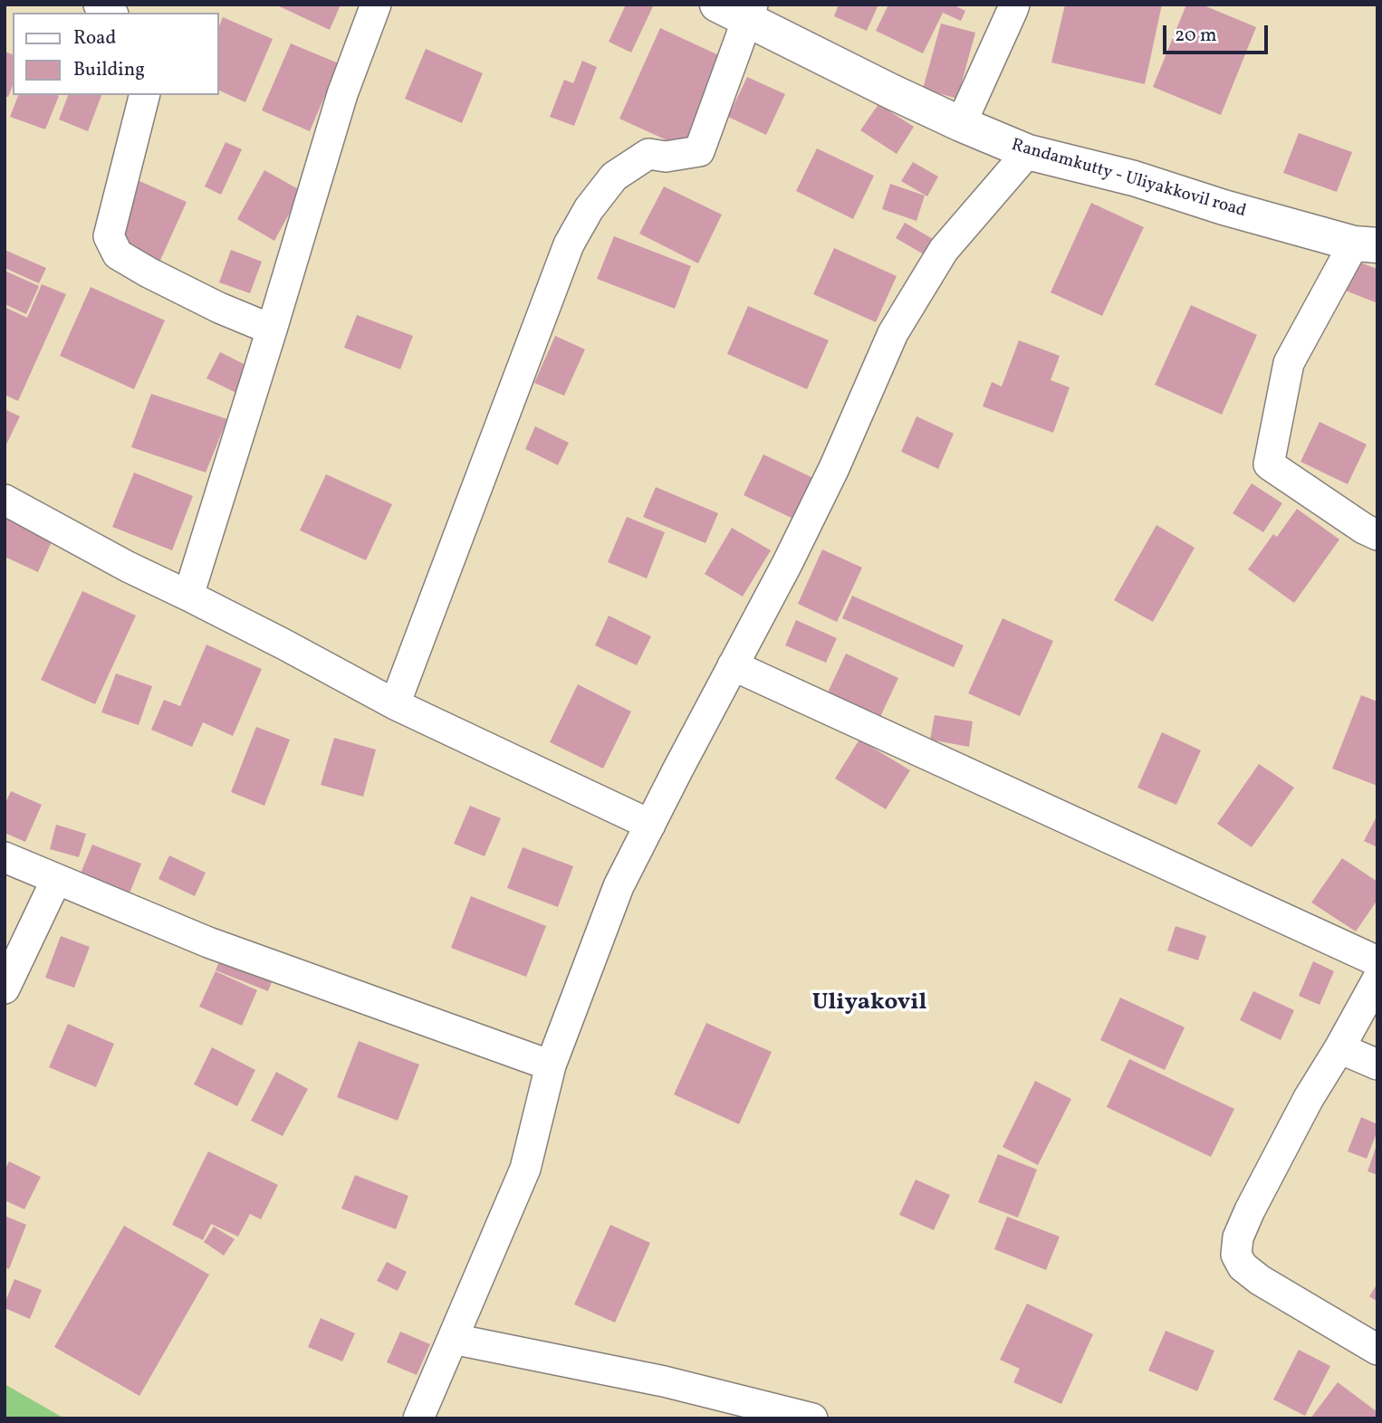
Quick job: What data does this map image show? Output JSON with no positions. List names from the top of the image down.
{
  "streets": {
    "street": ["Randamkutty - Uliyakkovil road"]
  },
  "districts": ["Uliyakovil"],
  "legend": ["Road", "Building"],
  "scale_bar": "20 m"
}
